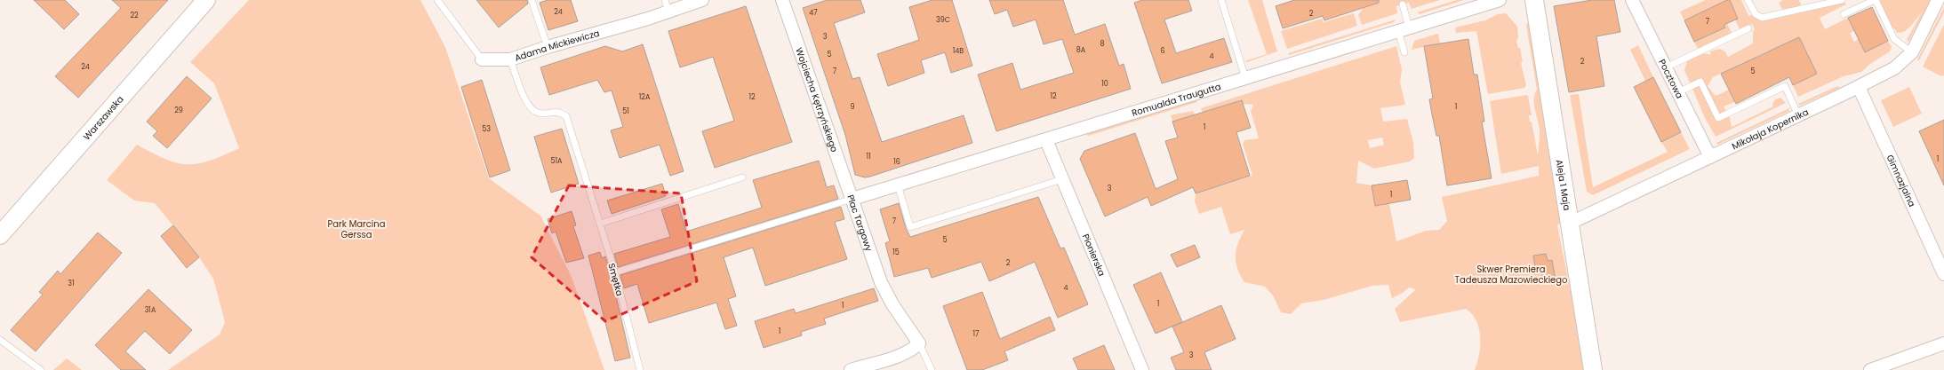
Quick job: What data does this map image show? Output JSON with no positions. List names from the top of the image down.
{
  "streets": {
    "street": [
      "Adama Mickiewicza",
      "Pocztowa",
      "Wojciecha Kętrzyńskiego",
      "Romualda Traugutta",
      "Warszawska",
      "Mikołaja Kopernika",
      "Gimnazjalna",
      "Aleja 1 Maja",
      "Plac Targowy",
      "Pionierska"
    ],
    "lane": ["Smętka"]
  },
  "crossings": [
    ["Adama Mickiewicza", "Smętka"],
    ["Pocztowa", "Mikołaja Kopernika"],
    ["Wojciecha Kętrzyńskiego", "Romualda Traugutta"],
    ["Wojciecha Kętrzyńskiego", "Plac Targowy"],
    ["Romualda Traugutta", "Plac Targowy"],
    ["Romualda Traugutta", "Pionierska"],
    ["Mikołaja Kopernika", "Gimnazjalna"],
    ["Mikołaja Kopernika", "Aleja 1 Maja"],
    ["Plac Targowy", "Smętka"]
  ],
  "parks": ["Park Marcina Gerssa", "Skwer Premiera Tadeusza Mazowieckiego"],
  "house_numbers": [
    "24",
    "47",
    "2",
    "22",
    "39C",
    "7",
    "3",
    "8",
    "8A",
    "14B",
    "6",
    "5",
    "4",
    "2",
    "24",
    "7",
    "5",
    "10",
    "12",
    "12A",
    "12",
    "9",
    "1",
    "29",
    "51",
    "1",
    "53",
    "11",
    "1",
    "51A",
    "16",
    "3",
    "1",
    "7",
    "5",
    "15",
    "2",
    "31",
    "4",
    "1",
    "1",
    "31A",
    "1",
    "17",
    "3"
  ]
}
